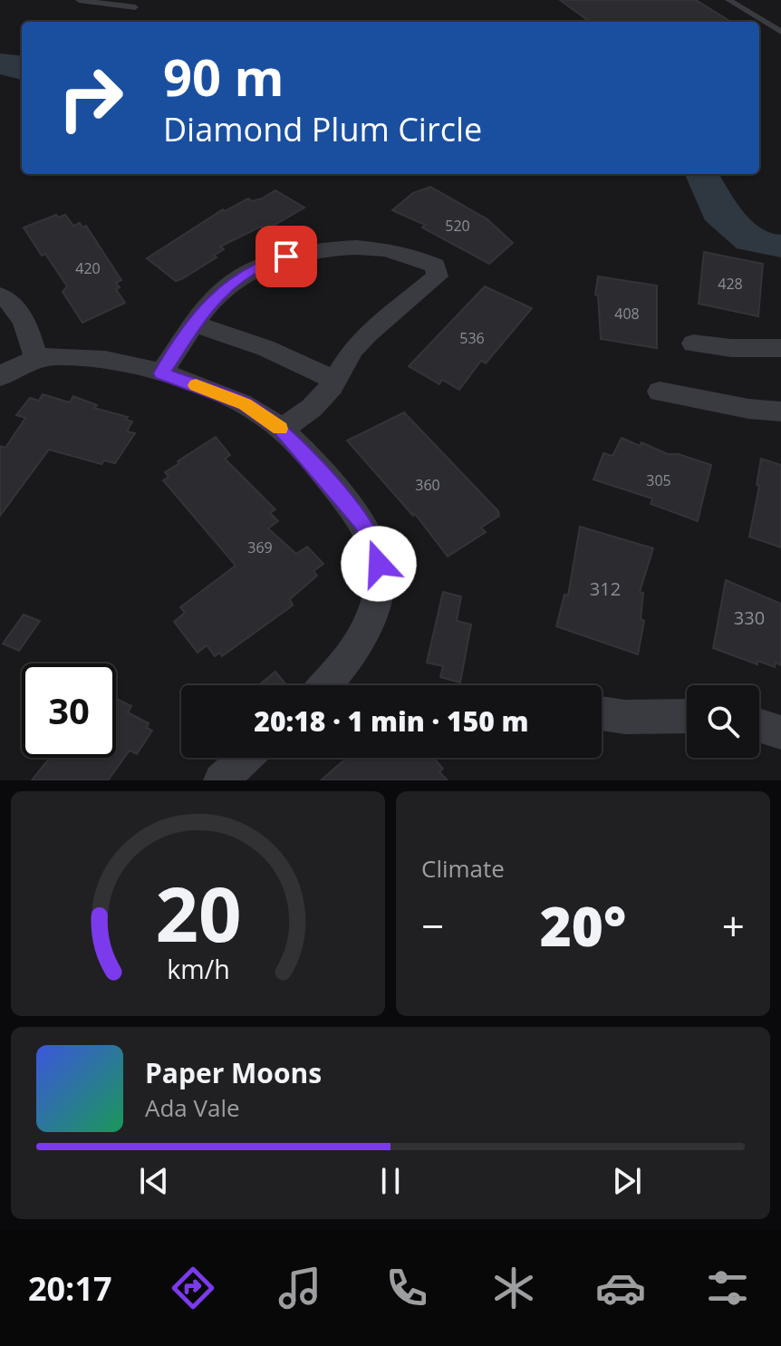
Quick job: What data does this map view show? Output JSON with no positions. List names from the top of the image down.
{
  "house_numbers": [
    "520",
    "420",
    "428",
    "408",
    "536",
    "305",
    "360",
    "369",
    "312",
    "330"
  ],
  "page": {
    "turn": ["90 m", "Diamond Plum Circle"],
    "limit": "30",
    "trip": "20:18 · 1 min · 150 m",
    "tile": "Climate",
    "heat": ["−", "20°", "+"],
    "song": ["Paper Moons", "Ada Vale"],
    "tabs": "20:17",
    "gauge": ["20", "km/h"]
  }
}
